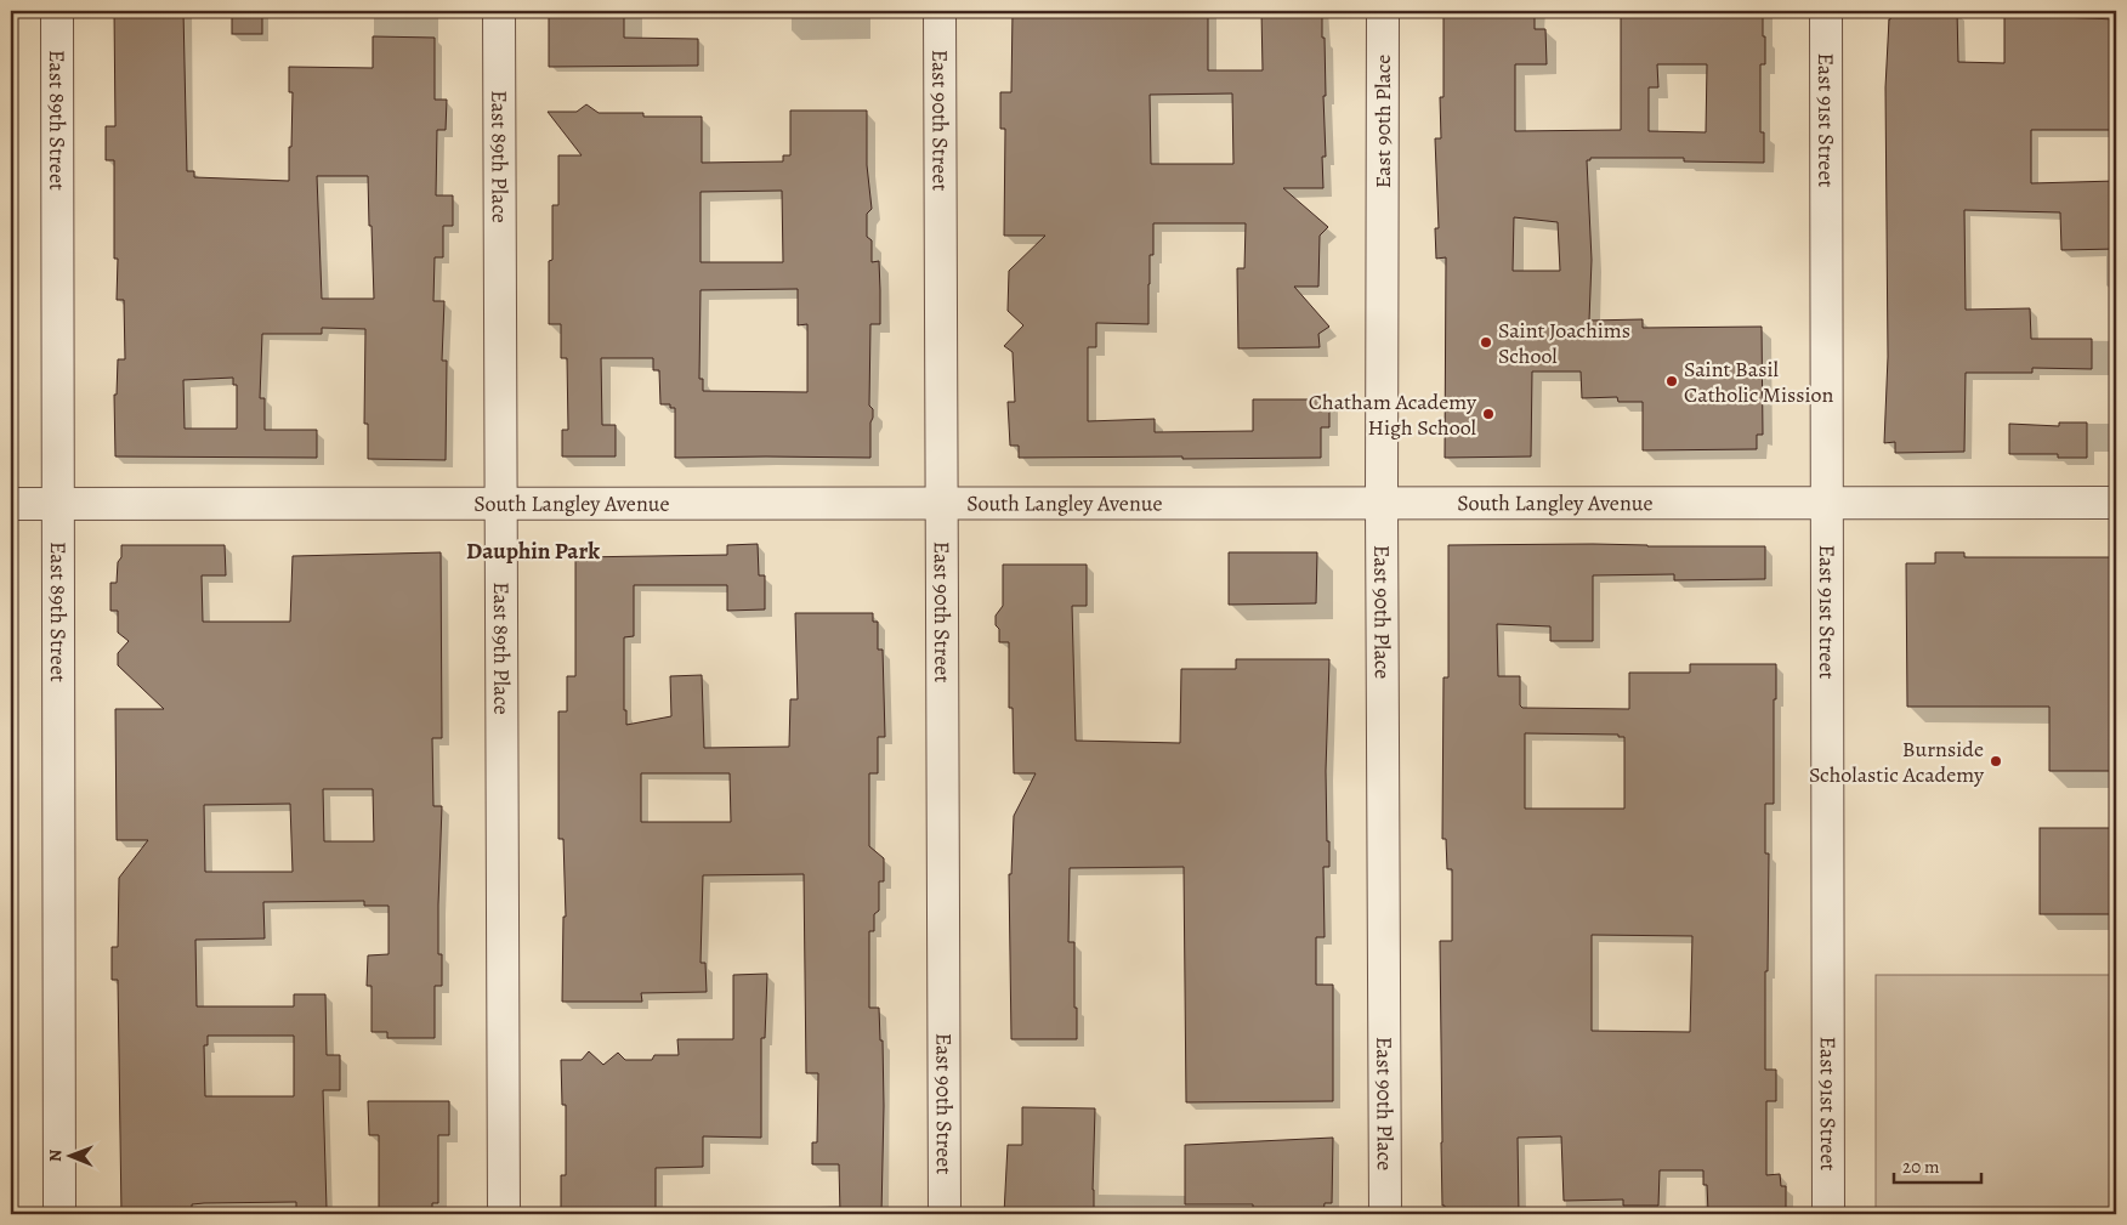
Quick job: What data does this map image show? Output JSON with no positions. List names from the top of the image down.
{
  "streets": {
    "street": [
      "East 89th Street",
      "East 90th Street",
      "East 90th Place",
      "East 91st Street",
      "East 89th Place",
      "South Langley Avenue"
    ]
  },
  "crossings": [
    ["East 89th Street", "South Langley Avenue"],
    ["East 90th Street", "South Langley Avenue"],
    ["East 90th Place", "South Langley Avenue"],
    ["East 91st Street", "South Langley Avenue"],
    ["East 89th Place", "South Langley Avenue"]
  ],
  "districts": ["Dauphin Park"],
  "places": [
    "Saint Joachims School",
    "Saint Basil Catholic Mission",
    "Chatham Academy High School",
    "Burnside Scholastic Academy"
  ],
  "scale_bar": "20 m",
  "north": "left"
}
